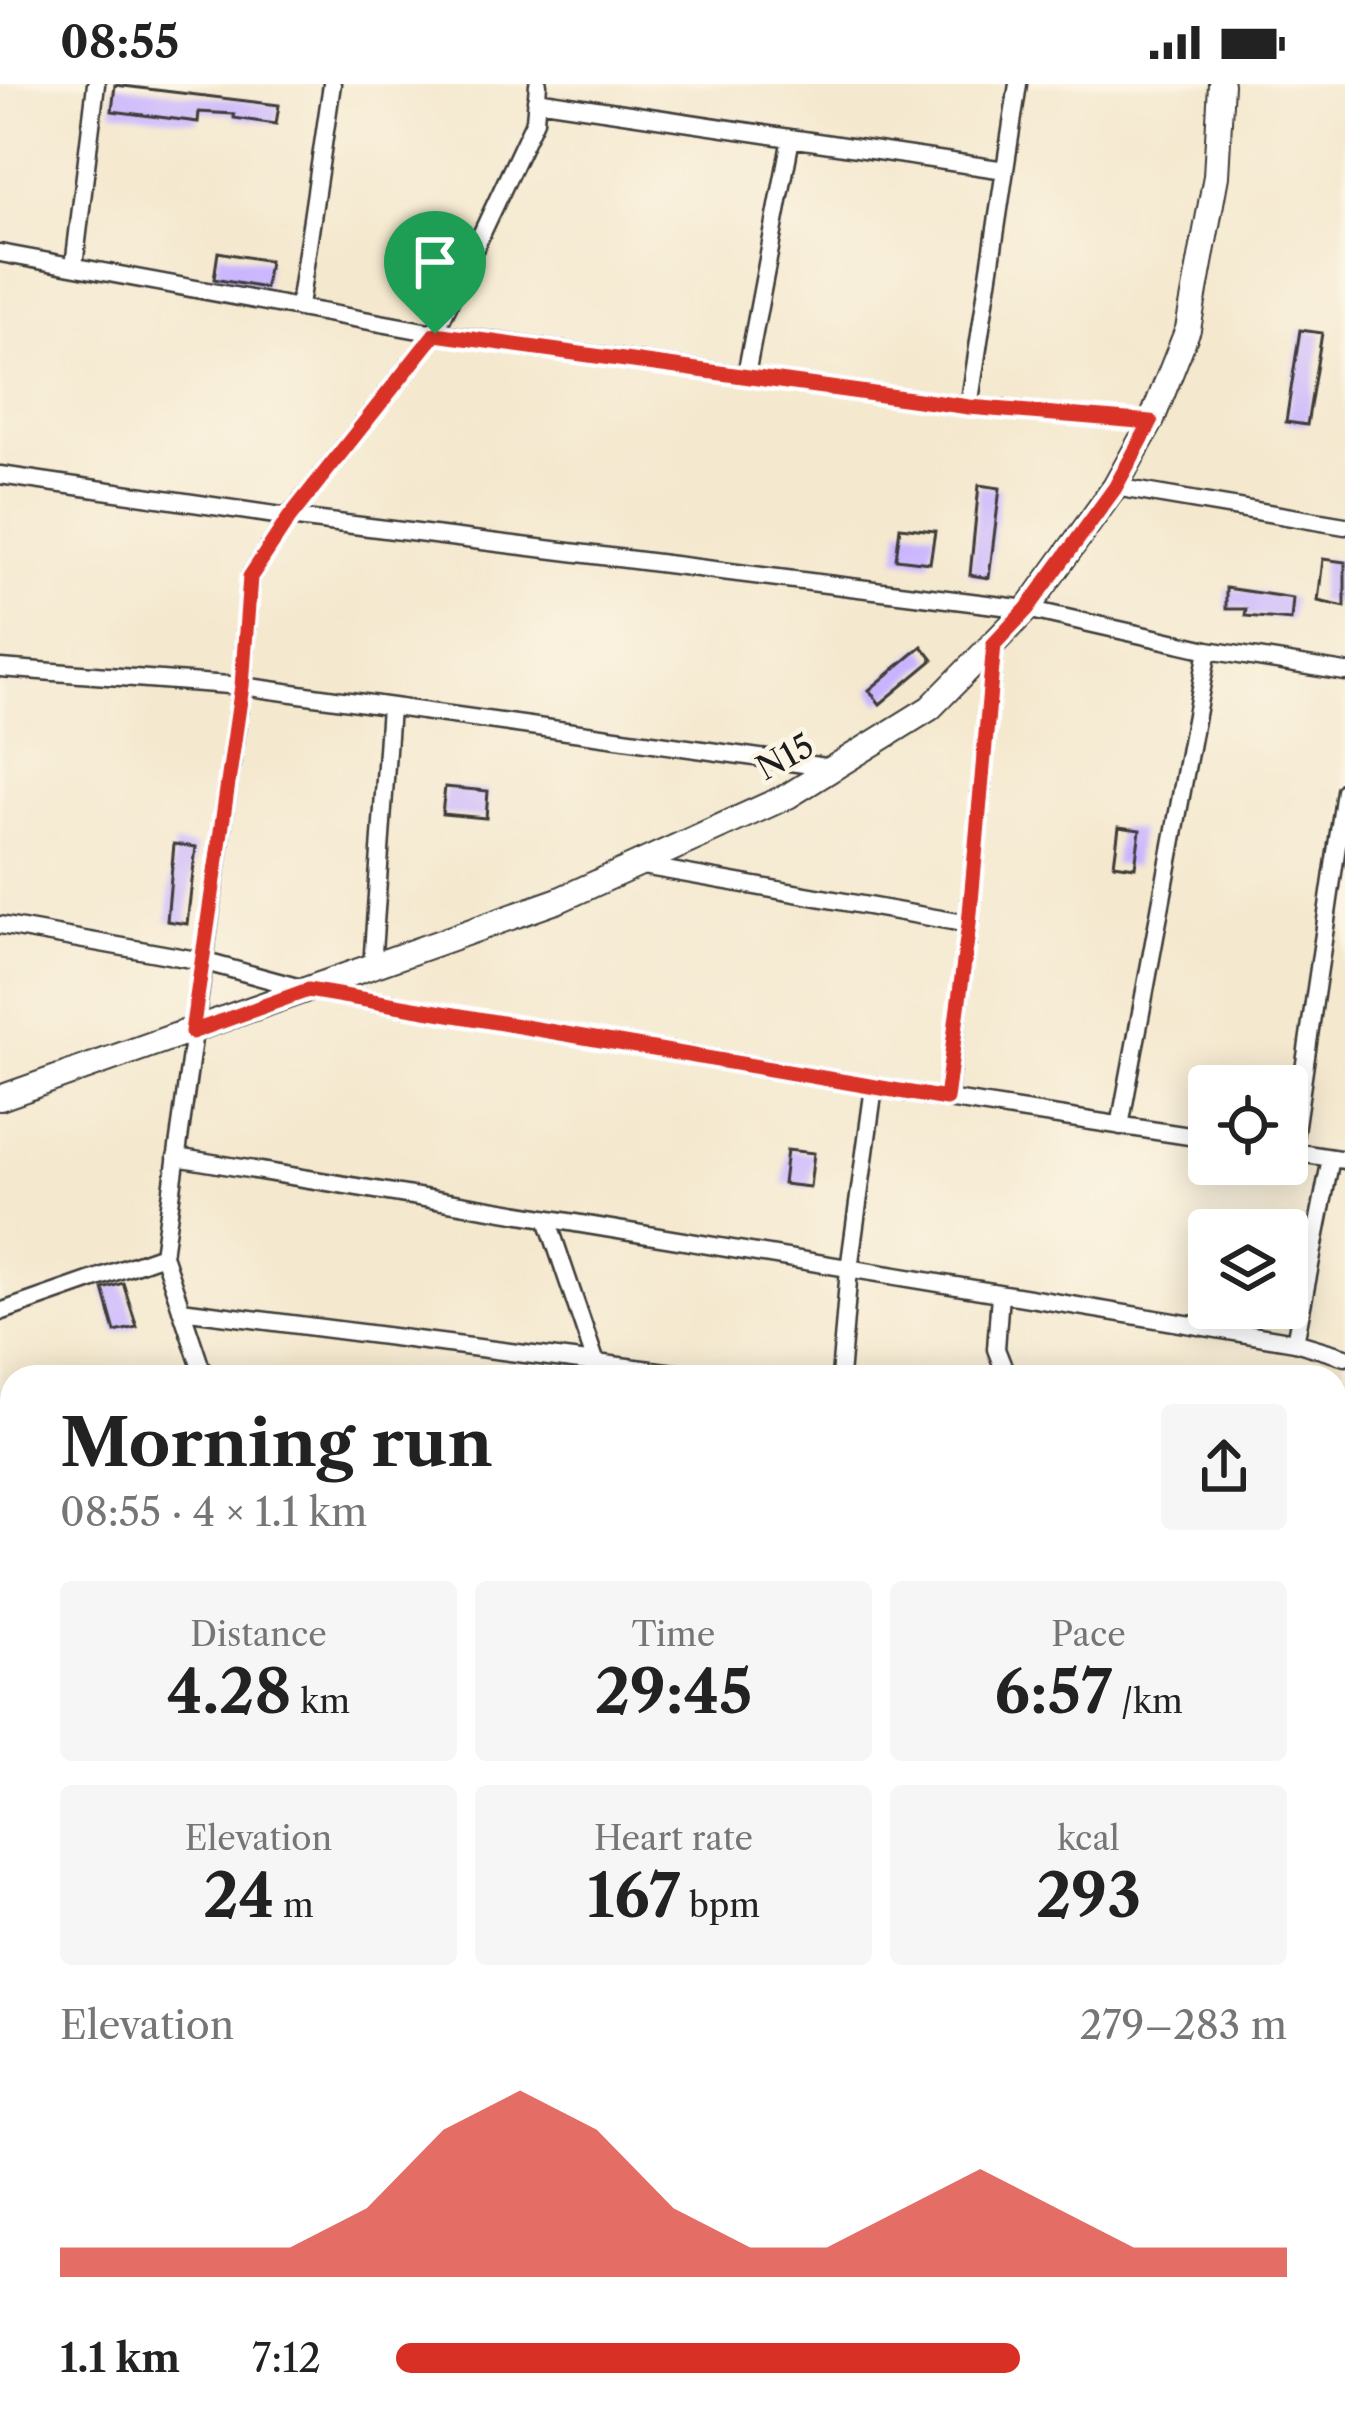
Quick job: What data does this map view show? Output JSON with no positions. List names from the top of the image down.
{
  "streets": {
    "main road": ["N15"]
  },
  "page": {
    "status": "08:55",
    "heading": ["Morning run", "08:55 · 4 × 1.1 km"],
    "stats": [
      ["Distance", "4.28 km"],
      ["Time", "29:45"],
      ["Pace", "6:57 /km"],
      ["Elevation", "24 m"],
      ["Heart rate", "167 bpm"],
      ["kcal", "293"]
    ],
    "chart": ["Elevation", "279–283 m"],
    "list": [
      {
        "name": "1.1 km",
        "note": "7:12"
      }
    ]
  }
}
